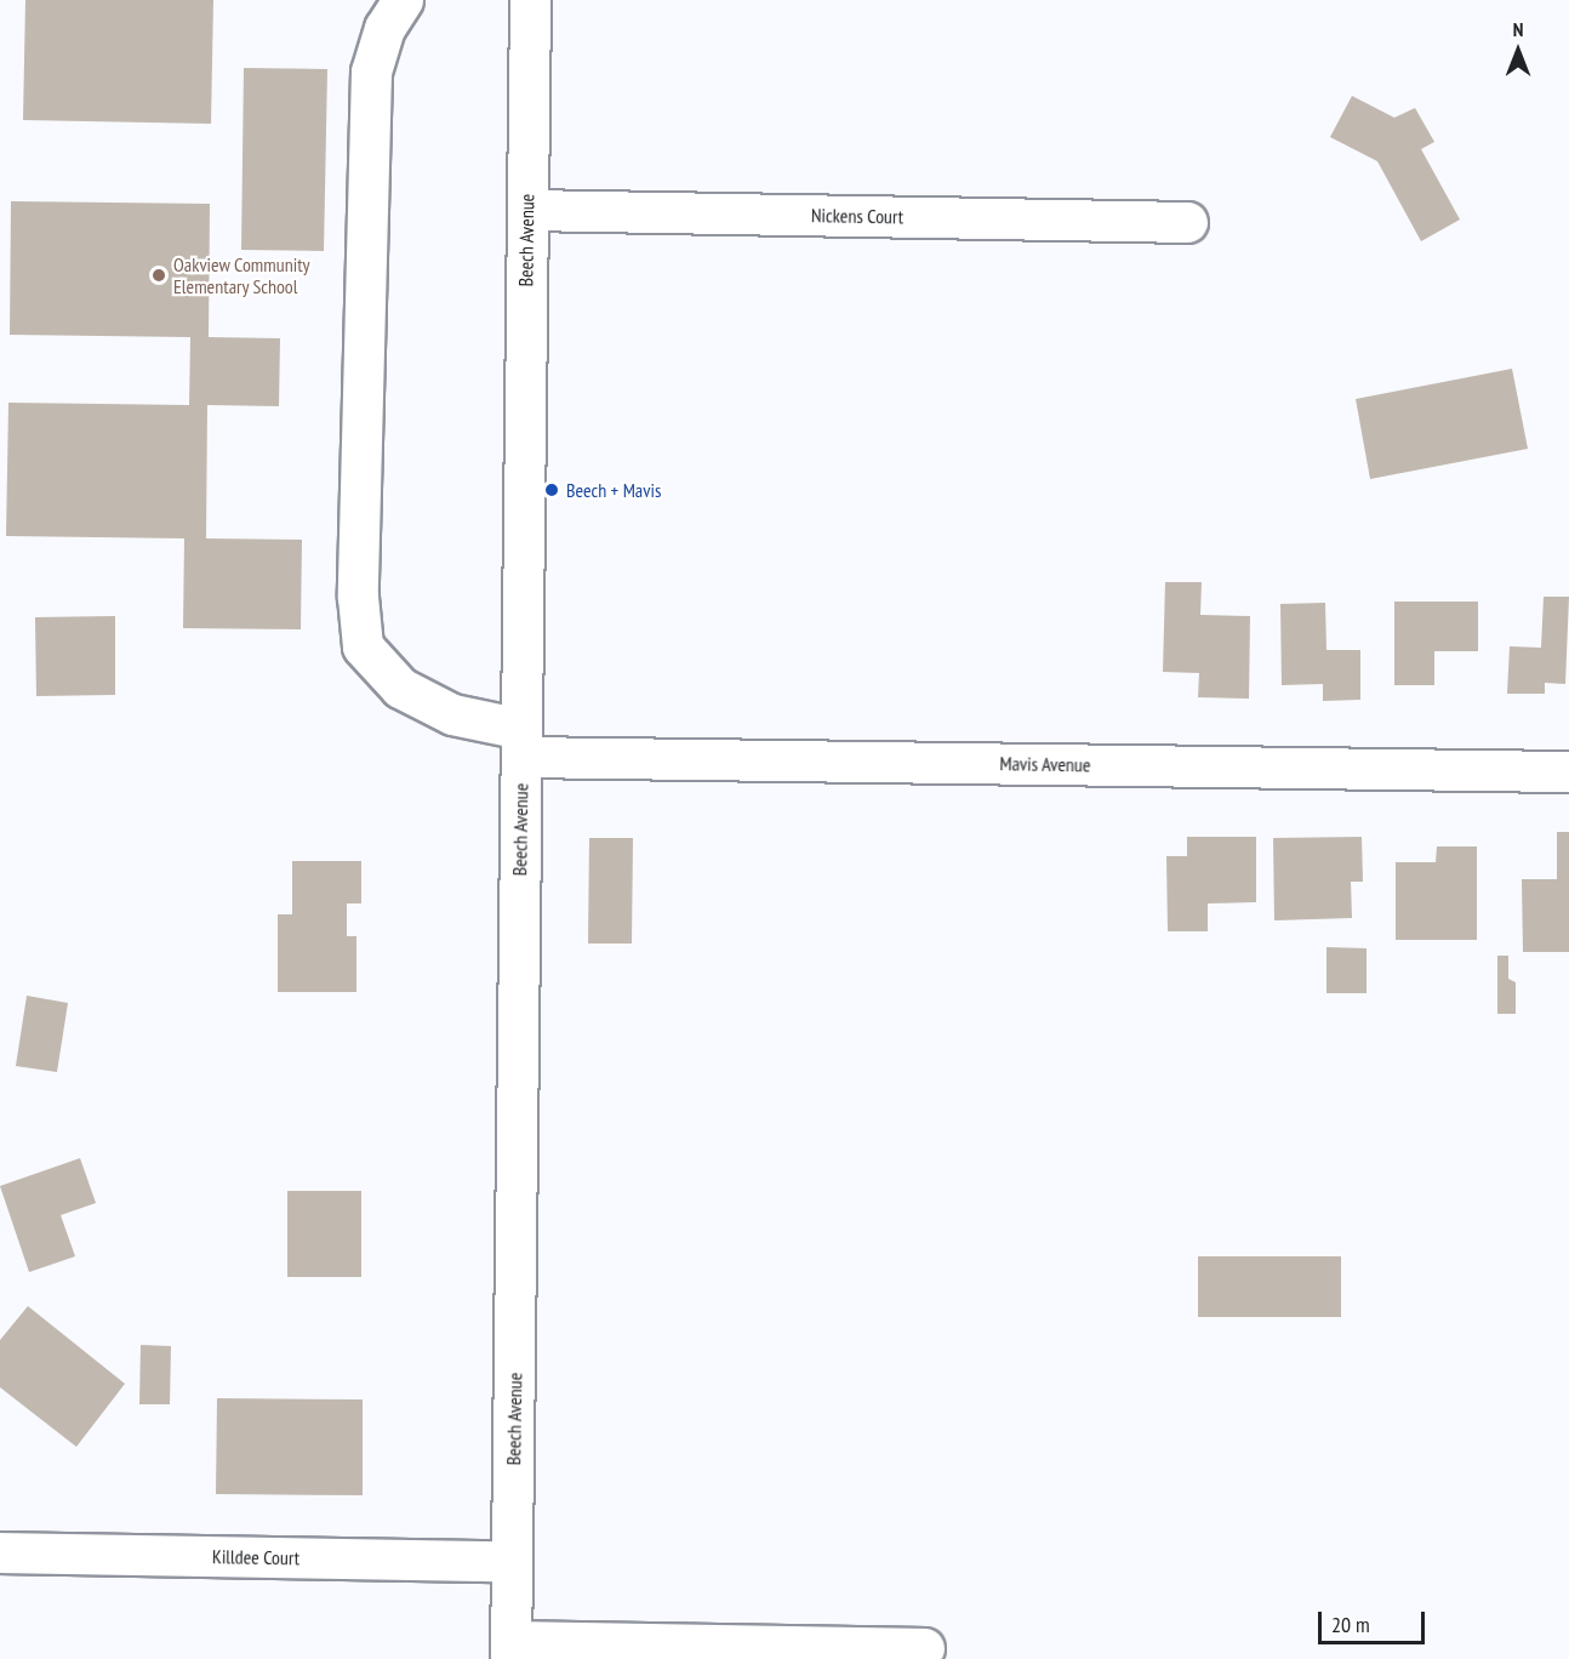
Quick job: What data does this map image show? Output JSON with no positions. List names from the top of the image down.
{
  "streets": {
    "street": [
      "Nickens Court",
      "Beech Avenue",
      "Mavis Avenue",
      "Killdee Court"
    ]
  },
  "crossings": [
    ["Nickens Court", "Beech Avenue"],
    ["Beech Avenue", "Mavis Avenue"],
    ["Beech Avenue", "Killdee Court"]
  ],
  "places": ["Oakview Community Elementary School", "Beech + Mavis"],
  "scale_bar": "20 m",
  "north": "top"
}
